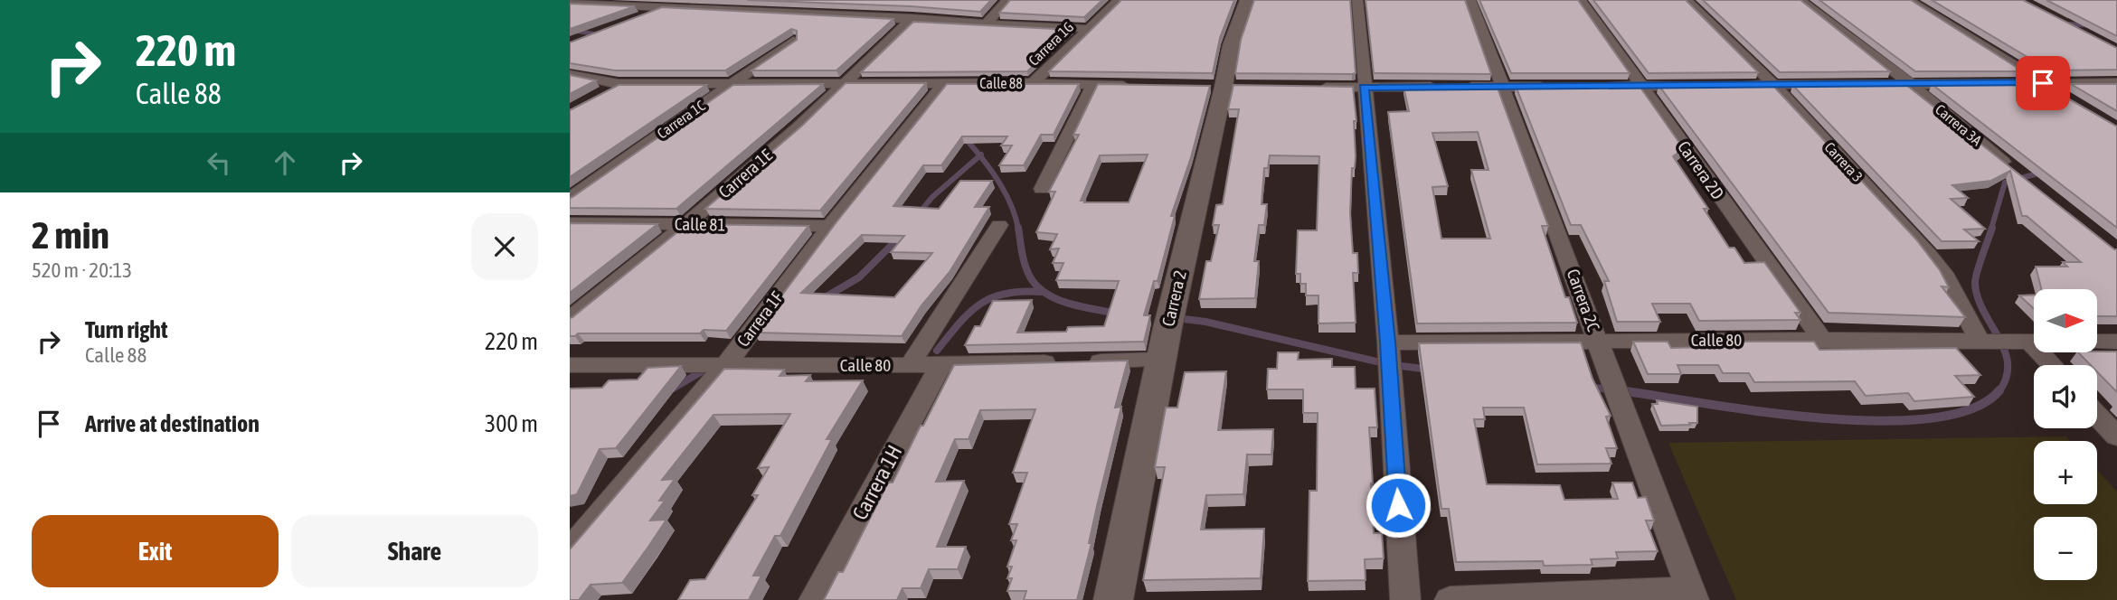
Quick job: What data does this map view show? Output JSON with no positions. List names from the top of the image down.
{
  "streets": {
    "street": [
      "Carrera 1G",
      "Calle 88",
      "Carrera 1C",
      "Carrera 3A",
      "Carrera 3",
      "Carrera 2D",
      "Carrera 1E",
      "Calle 81",
      "Carrera 2",
      "Carrera 2C",
      "Carrera 1F",
      "Calle 80",
      "Carrera 1H"
    ]
  },
  "crossings": [
    ["Carrera 1G", "Calle 88"],
    ["Calle 88", "Carrera 1C"],
    ["Calle 88", "Carrera 1E"],
    ["Calle 88", "Carrera 1F"],
    ["Carrera 3", "Calle 80"],
    ["Carrera 2D", "Calle 80"],
    ["Carrera 1E", "Calle 81"],
    ["Calle 81", "Carrera 1F"],
    ["Carrera 2", "Calle 80"],
    ["Carrera 2C", "Calle 80"],
    ["Carrera 1F", "Calle 80"],
    ["Calle 80", "Carrera 1H"]
  ],
  "north": "right",
  "page": {
    "turn": ["220 m", "Calle 88"],
    "heading": ["2 min", "520 m · 20:13"],
    "map_buttons": ["+", "−"],
    "list": [
      {
        "name": "Turn right",
        "note": "Calle 88",
        "value": "220 m"
      },
      {
        "name": "Arrive at destination",
        "value": "300 m"
      }
    ],
    "buttons": ["Exit", "Share"]
  }
}
